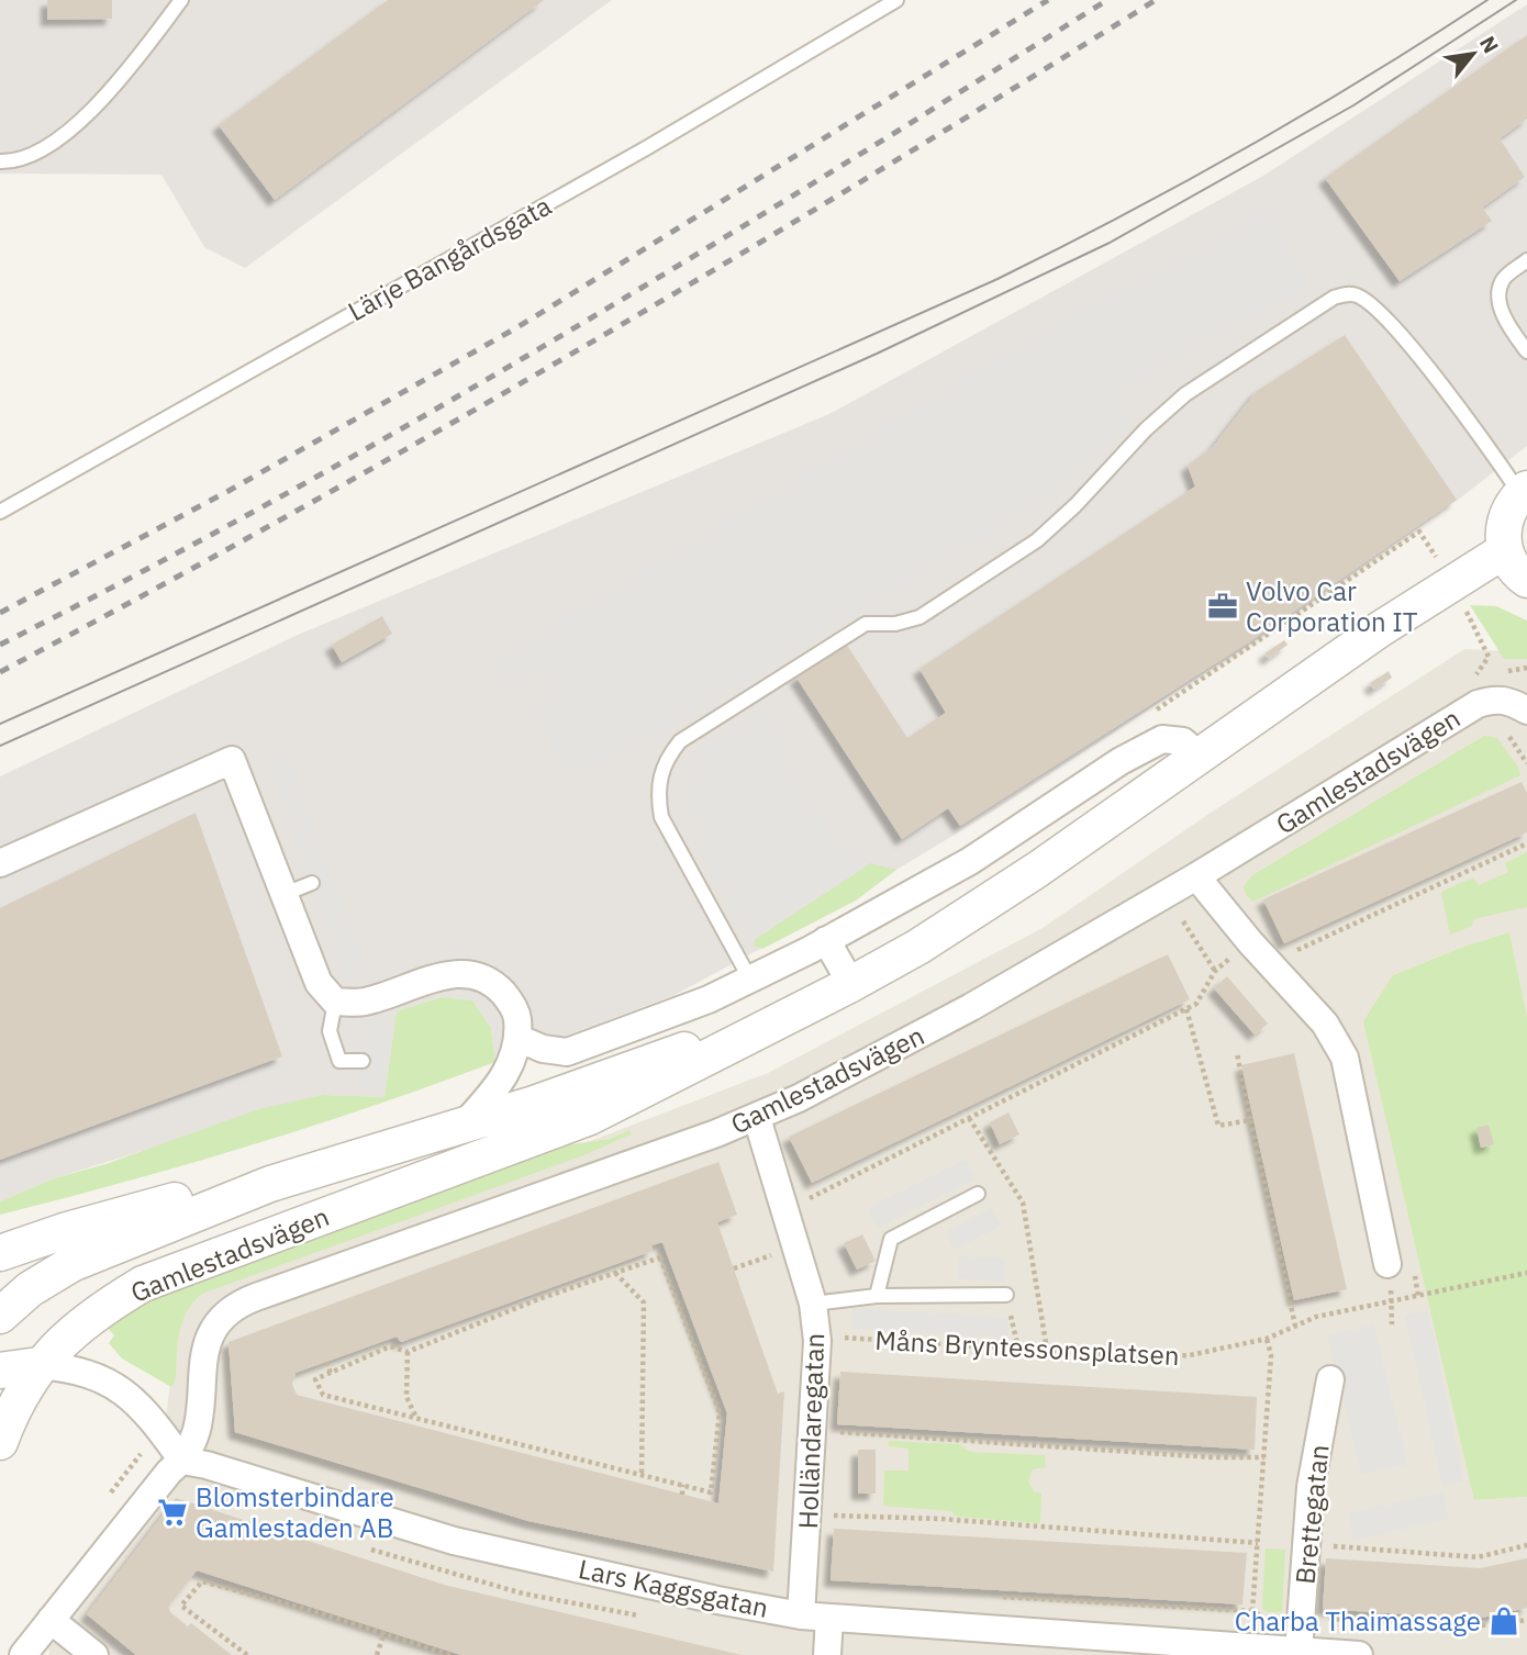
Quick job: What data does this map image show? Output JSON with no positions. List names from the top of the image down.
{
  "streets": {
    "street": [
      "Gamlestadsvägen",
      "Holländaregatan",
      "Brettegatan",
      "Lars Kaggsgatan"
    ],
    "lane": ["Lärje Bangårdsgata", "Måns Bryntessonsplatsen"]
  },
  "crossings": [
    ["Gamlestadsvägen", "Holländaregatan"],
    ["Gamlestadsvägen", "Lars Kaggsgatan"],
    ["Måns Bryntessonsplatsen", "Holländaregatan"],
    ["Holländaregatan", "Lars Kaggsgatan"],
    ["Brettegatan", "Lars Kaggsgatan"]
  ],
  "places": {
    "office": ["Volvo Car Corporation IT"],
    "supermarket": ["Blomsterbindare Gamlestaden AB"],
    "shop": ["Charba Thaimassage"]
  },
  "north": "top right"
}
